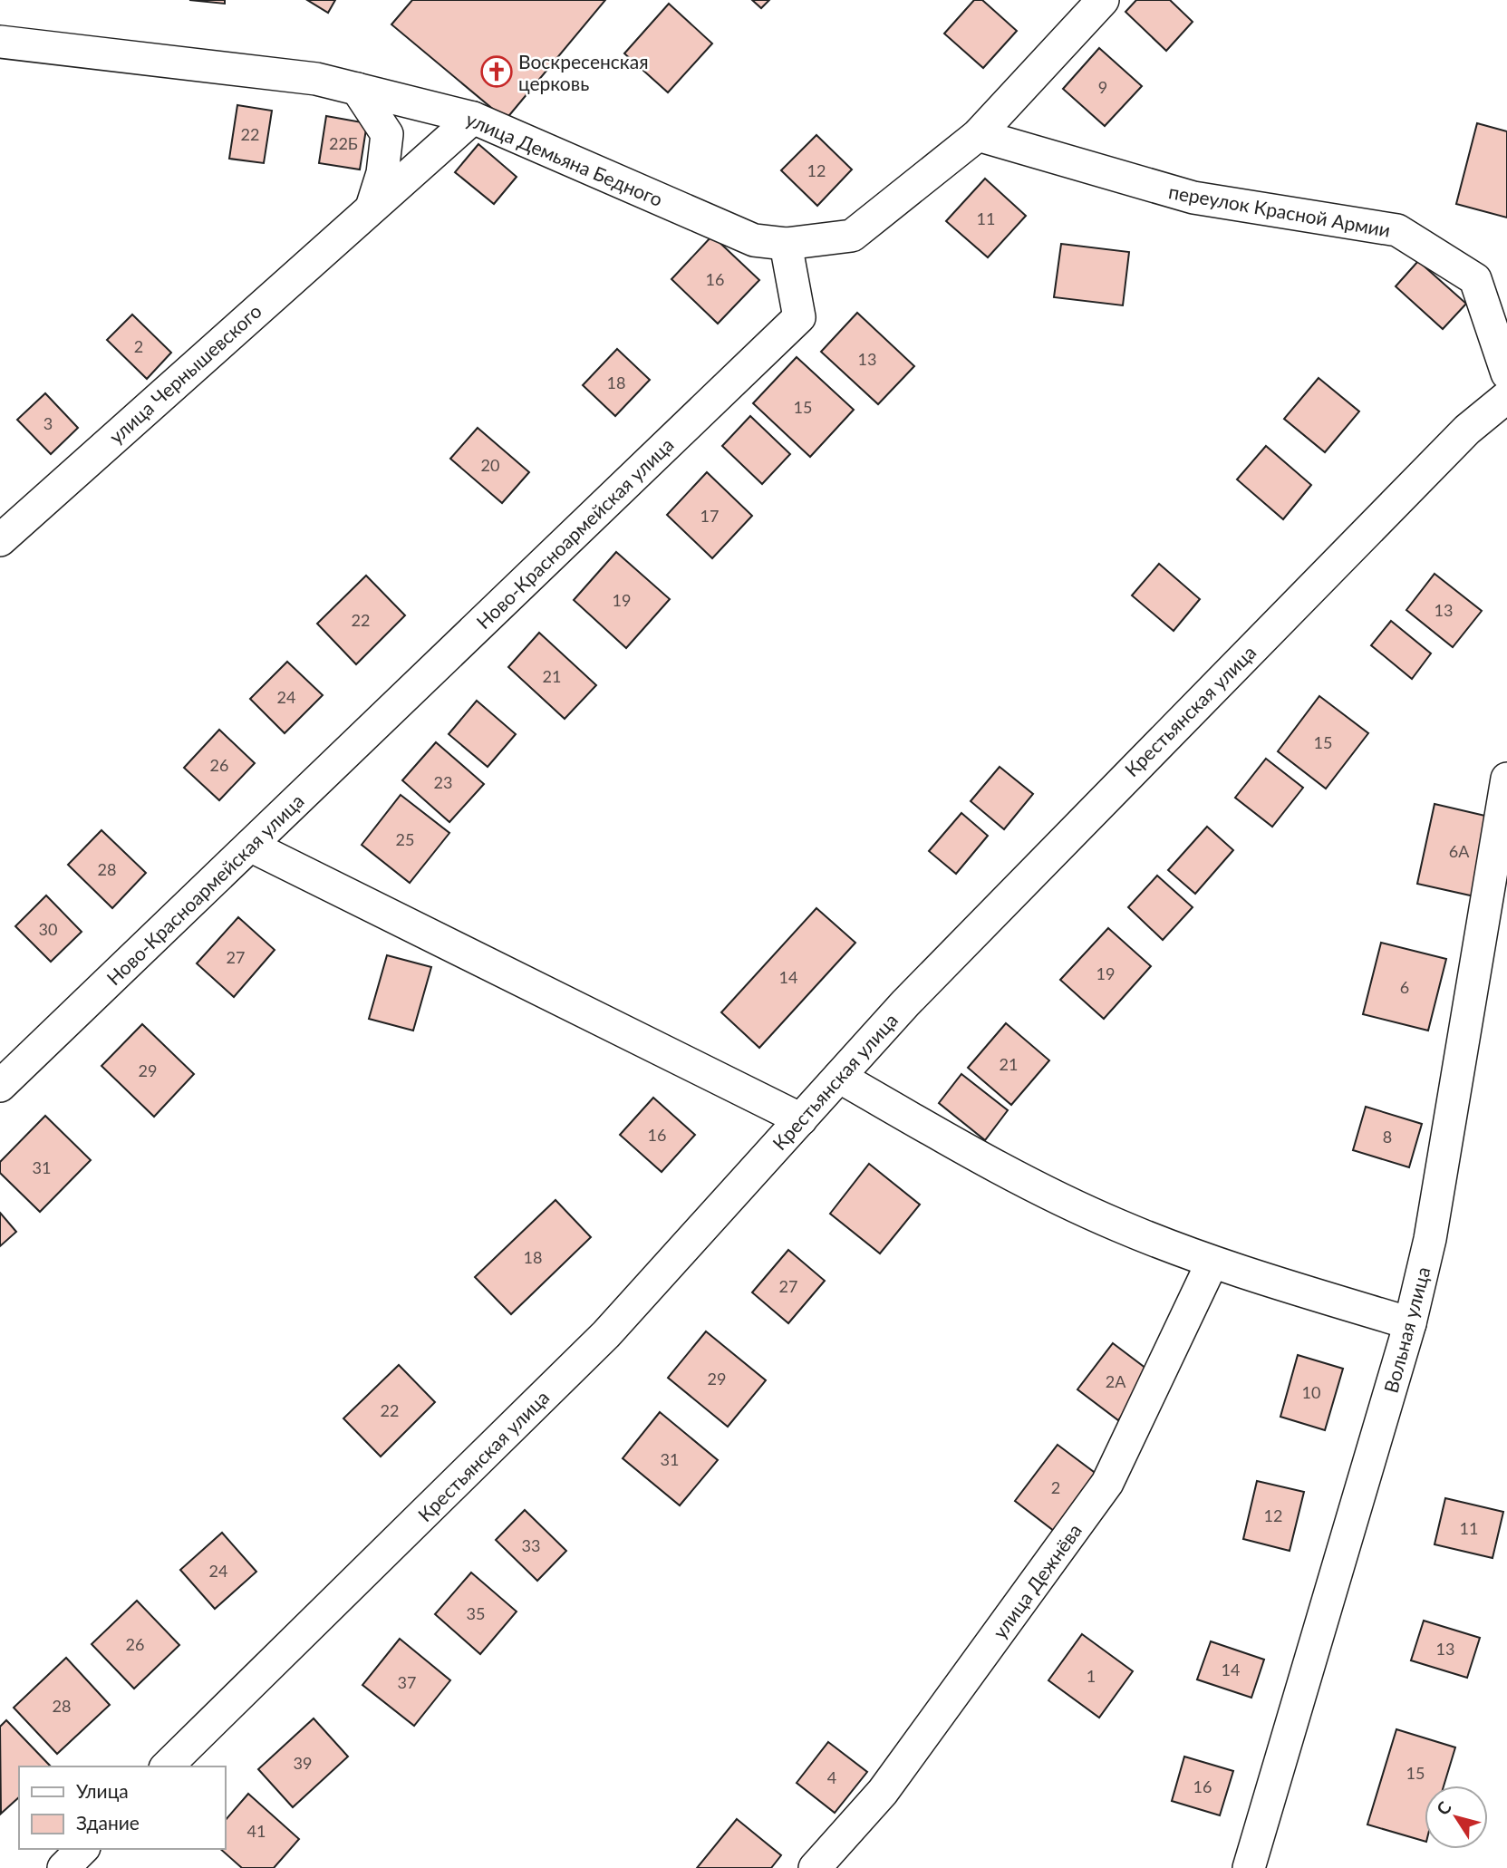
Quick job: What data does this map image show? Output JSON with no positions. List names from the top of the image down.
{
  "streets": {
    "street": [
      "улица Демьяна Бедного",
      "переулок Красной Армии",
      "улица Чернышевского",
      "Ново-Красноармейская улица",
      "Крестьянская улица",
      "Вольная улица",
      "улица Дежнёва"
    ]
  },
  "crossings": [
    ["улица Демьяна Бедного", "улица Чернышевского"],
    ["улица Демьяна Бедного", "Ново-Красноармейская улица"]
  ],
  "places": {
    "church": ["Воскресенская церковь"]
  },
  "house_numbers": [
    "9",
    "22",
    "22Б",
    "12",
    "11",
    "16",
    "2",
    "13",
    "18",
    "15",
    "3",
    "20",
    "17",
    "19",
    "13",
    "22",
    "21",
    "24",
    "15",
    "26",
    "23",
    "25",
    "6А",
    "28",
    "30",
    "27",
    "19",
    "14",
    "6",
    "21",
    "29",
    "16",
    "8",
    "31",
    "18",
    "27",
    "29",
    "2А",
    "10",
    "22",
    "31",
    "2",
    "12",
    "11",
    "33",
    "24",
    "35",
    "26",
    "13",
    "14",
    "1",
    "37",
    "28",
    "39",
    "15",
    "4",
    "16",
    "41"
  ],
  "legend": ["Улица", "Здание"],
  "north": "top left"
}
